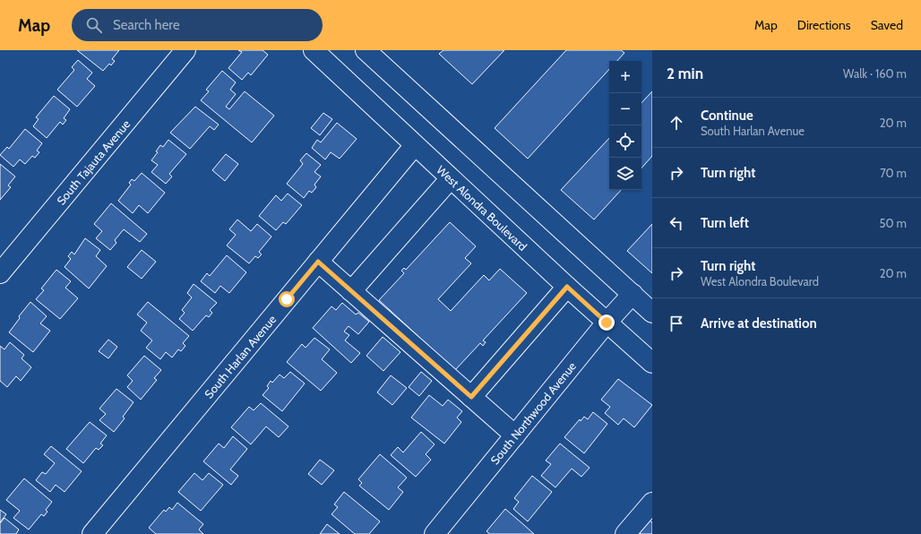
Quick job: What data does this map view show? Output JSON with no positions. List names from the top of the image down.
{
  "streets": {
    "street": [
      "South Tajauta Avenue",
      "West Alondra Boulevard",
      "South Harlan Avenue",
      "South Northwood Avenue"
    ]
  },
  "crossings": [
    ["West Alondra Boulevard", "South Harlan Avenue"],
    ["West Alondra Boulevard", "South Northwood Avenue"]
  ],
  "page": {
    "header": "Map",
    "search": "Search here",
    "nav": ["Map", "Directions", "Saved"],
    "heading": ["2 min", "Walk · 160 m"],
    "map_buttons": ["+", "−"],
    "list": [
      ["Continue", "South Harlan Avenue", "20 m"],
      ["Turn right", "70 m"],
      ["Turn left", "50 m"],
      ["Turn right", "West Alondra Boulevard", "20 m"],
      "Arrive at destination"
    ]
  }
}
